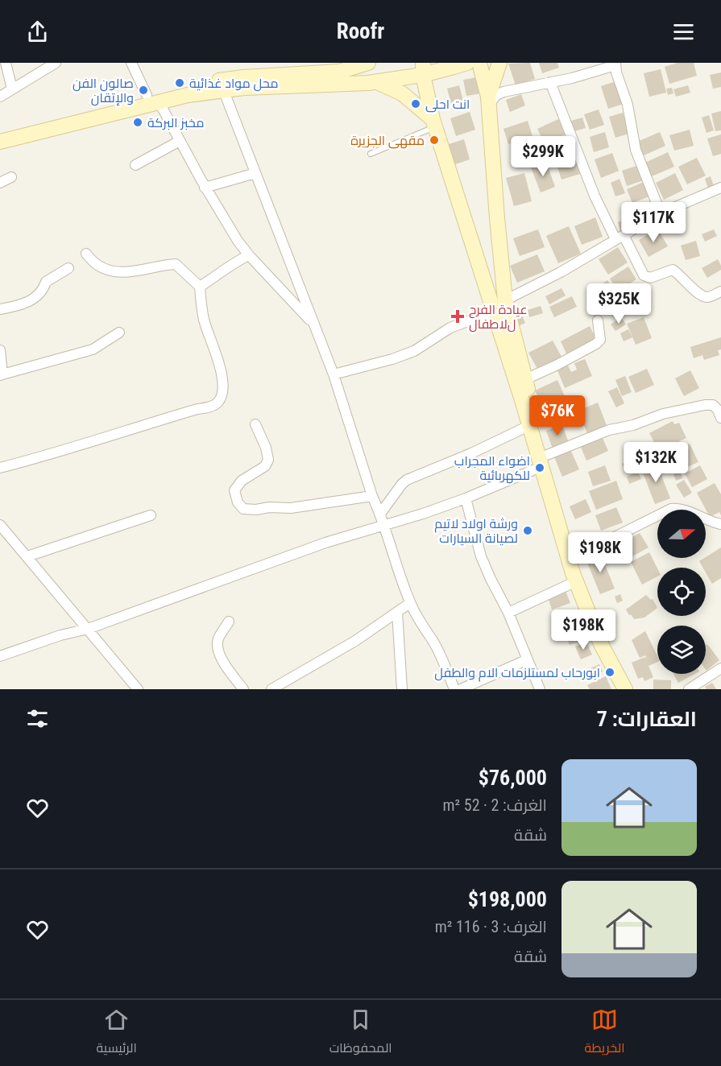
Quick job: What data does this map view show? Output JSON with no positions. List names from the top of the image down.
{
  "places": {
    "other": [
      "محل مواد غذائية",
      "صالون الفن والإتقان",
      "انت احلى",
      "مخبز البركة",
      "مقهى الجزيرة",
      "اضواء المجراب للكهربائية",
      "ورشة اوﻻد ﻻتيم لصيانة السيارات",
      "ابورحاب لمستلزمات الام والطفل"
    ],
    "health": ["عيادة الفرح لﻻطفال"]
  },
  "north": "right",
  "page": {
    "header": "Roofr",
    "price": [
      "$299K",
      "$117K",
      "$325K",
      "$76K",
      "$132K",
      "$198K",
      "$198K"
    ],
    "heading": "العقارات: 7",
    "list": [
      {
        "name": "$76,000",
        "note": "الغرف: 2 · 52 m² · شقة"
      },
      {
        "name": "$198,000",
        "note": "الغرف: 3 · 116 m² · شقة"
      }
    ],
    "tabs": ["الخريطة", "المحفوظات", "الرئيسية"]
  }
}
